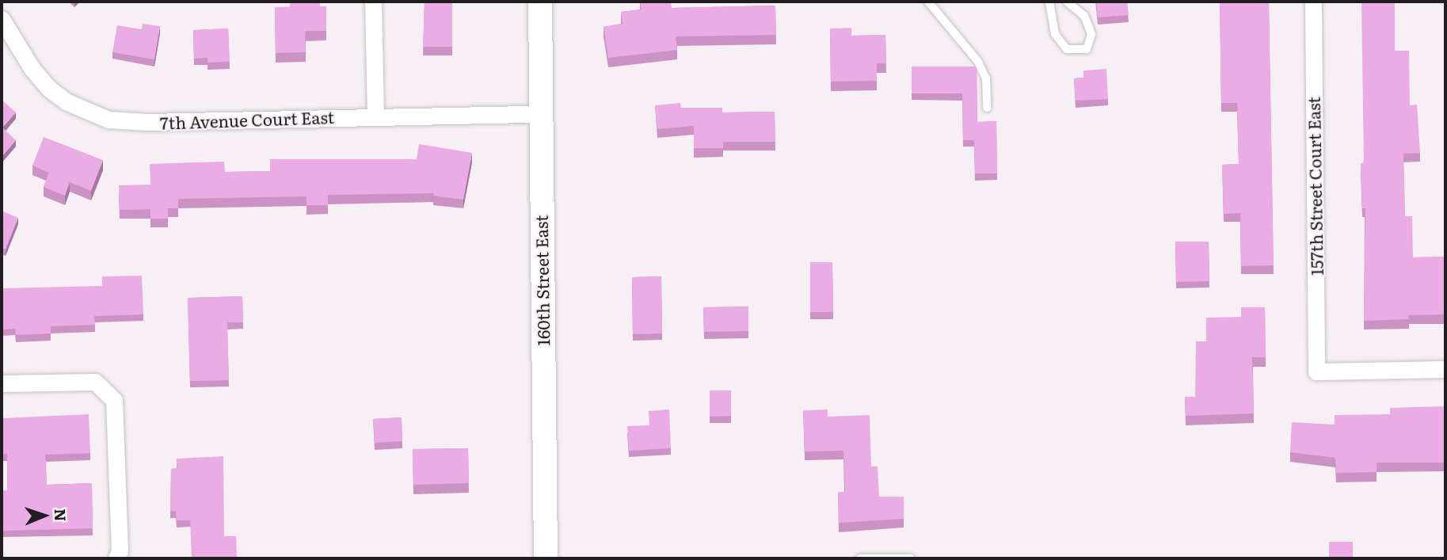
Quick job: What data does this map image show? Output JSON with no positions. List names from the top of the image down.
{
  "streets": {
    "street": ["7th Avenue Court East", "157th Street Court East", "160th Street East"]
  },
  "crossings": [
    ["7th Avenue Court East", "160th Street East"]
  ],
  "north": "right"
}
